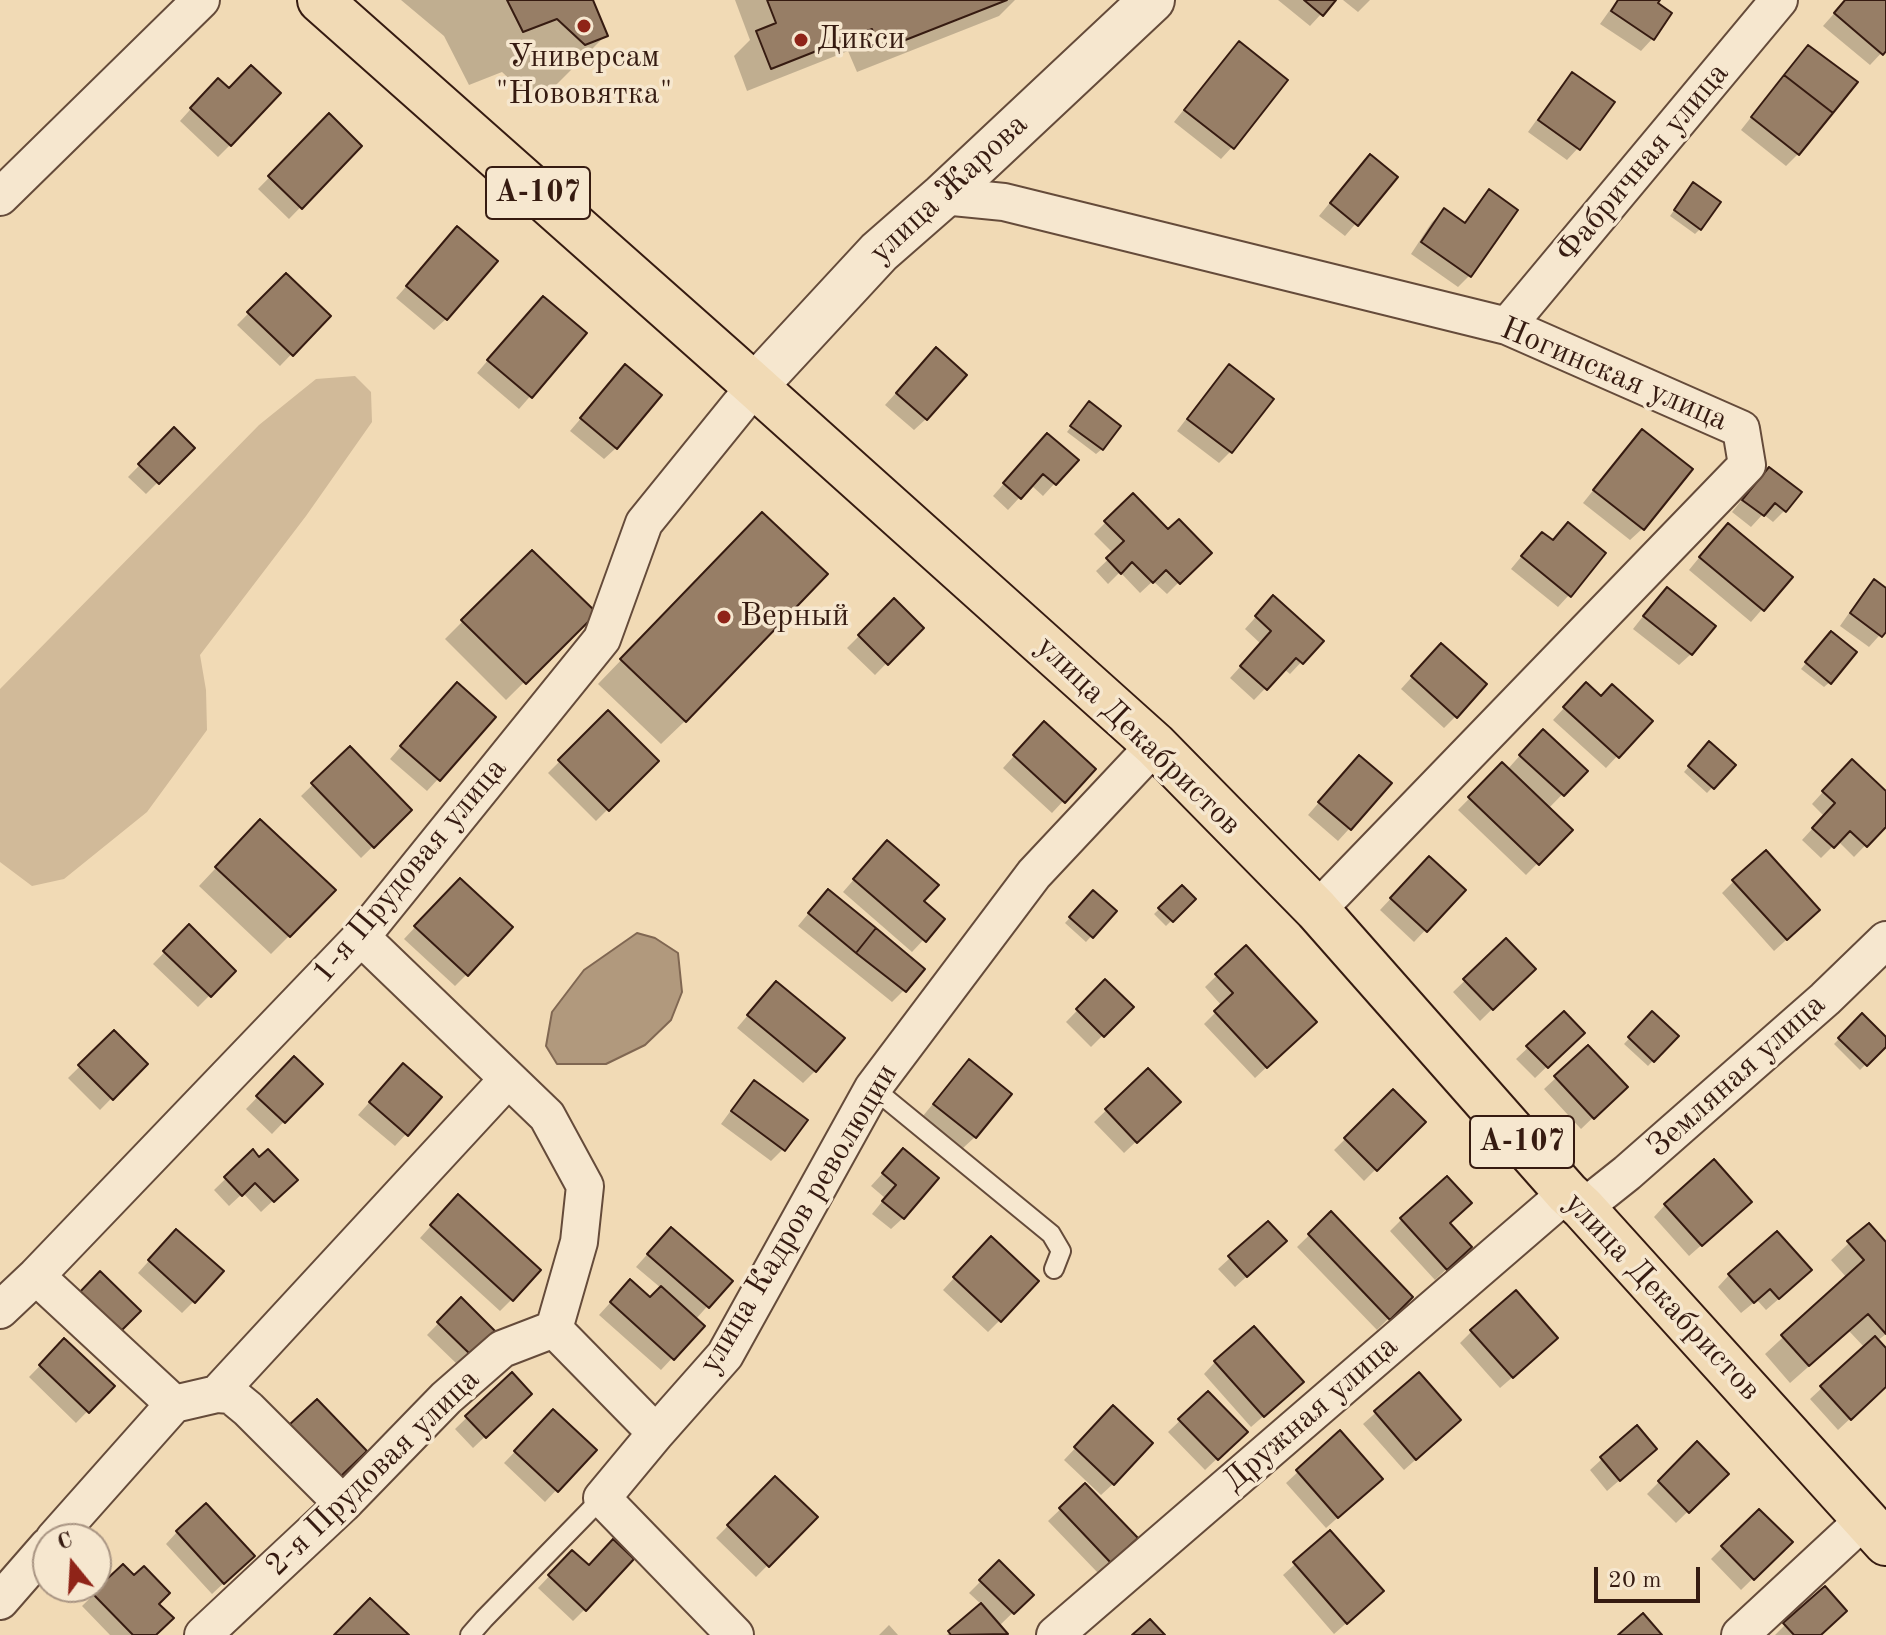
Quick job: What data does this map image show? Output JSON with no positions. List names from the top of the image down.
{
  "streets": {
    "highway": ["А-107", "улица Декабристов"],
    "street": [
      "Фабричная улица",
      "улица Жарова",
      "Ногинская улица",
      "1-я Прудовая улица",
      "Земляная улица",
      "улица Кадров революции",
      "Дружная улица",
      "2-я Прудовая улица"
    ]
  },
  "crossings": [
    ["Фабричная улица", "Ногинская улица"],
    ["улица Жарова", "Ногинская улица"],
    ["улица Жарова", "улица Декабристов"],
    ["улица Жарова", "1-я Прудовая улица"],
    ["Ногинская улица", "улица Декабристов"],
    ["улица Декабристов", "1-я Прудовая улица"],
    ["улица Декабристов", "Земляная улица"],
    ["улица Декабристов", "улица Кадров революции"],
    ["улица Декабристов", "Дружная улица"],
    ["Земляная улица", "Дружная улица"]
  ],
  "places": ["Универсам \"Нововятка\"", "Дикси", "Верный"],
  "scale_bar": "20 m",
  "north": "top"
}
